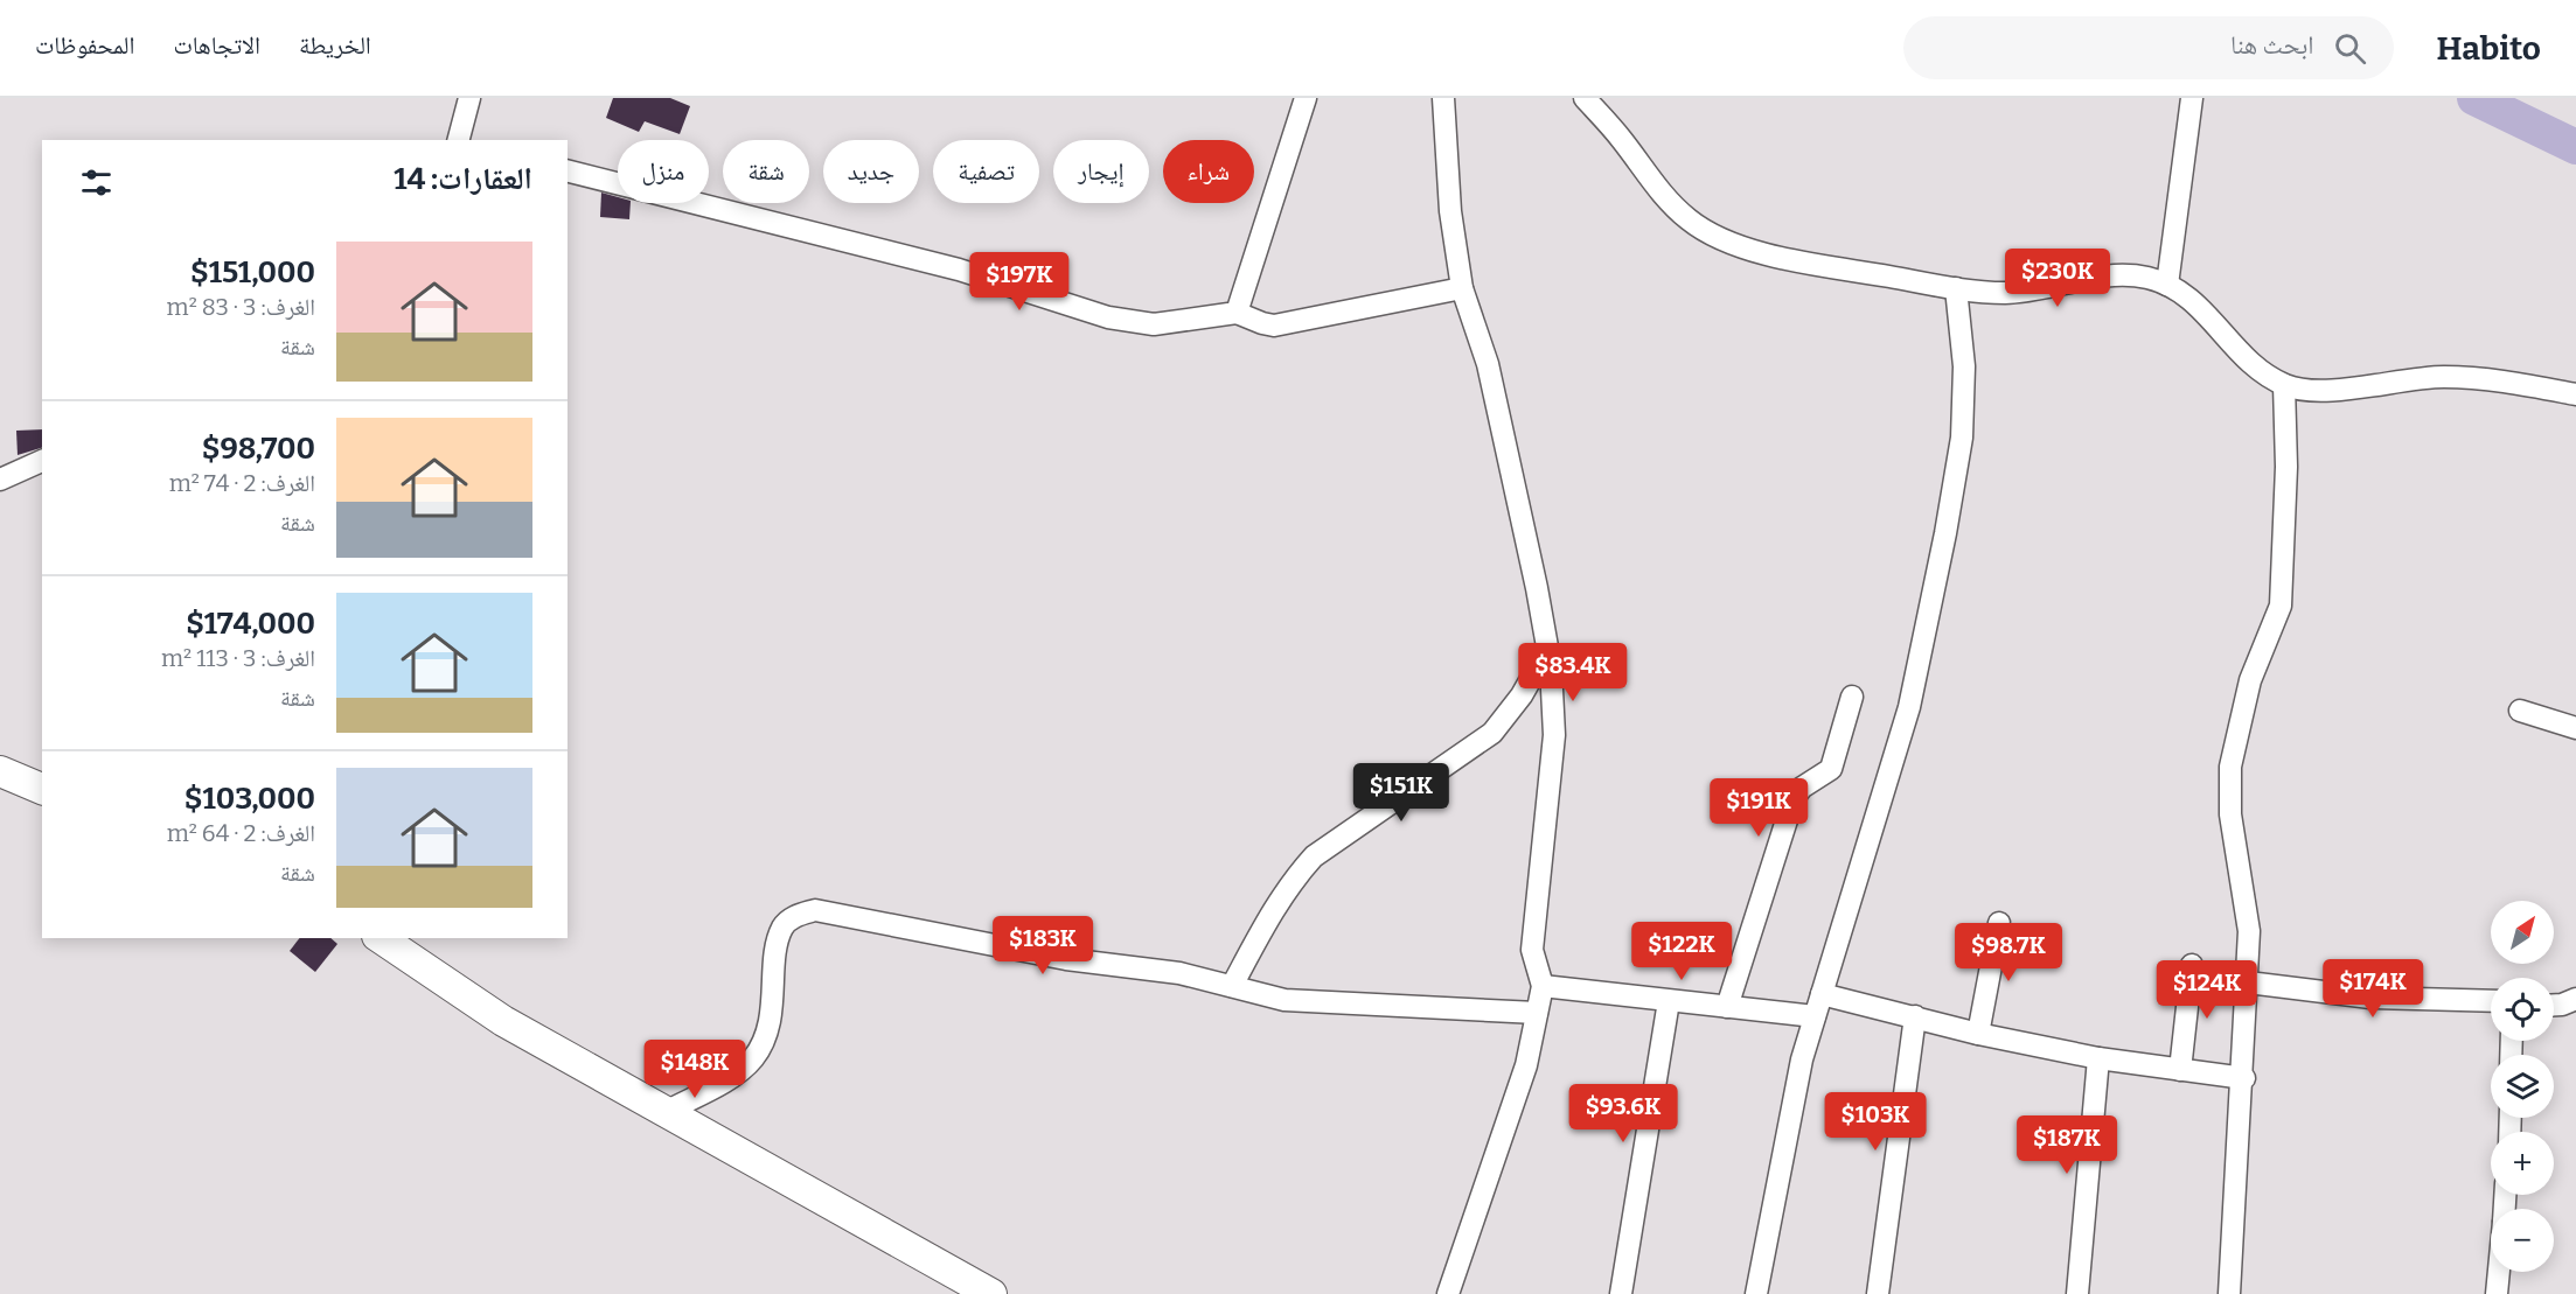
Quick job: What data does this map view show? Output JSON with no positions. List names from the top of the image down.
{
  "north": "top right",
  "page": {
    "header": "Habito",
    "search": "ابحث هنا",
    "nav": ["الخريطة", "الاتجاهات", "المحفوظات"],
    "chip": [
      "شراء",
      "إيجار",
      "تصفية",
      "جديد",
      "شقة",
      "منزل"
    ],
    "heading": "العقارات: 14",
    "list": [
      {
        "name": "$151,000",
        "note": "الغرف: 3 · 83 m² · شقة"
      },
      {
        "name": "$98,700",
        "note": "الغرف: 2 · 74 m² · شقة"
      },
      {
        "name": "$174,000",
        "note": "الغرف: 3 · 113 m² · شقة"
      },
      {
        "name": "$103,000",
        "note": "الغرف: 2 · 64 m² · شقة"
      }
    ],
    "price": [
      "$230K",
      "$197K",
      "$83.4K",
      "$151K",
      "$191K",
      "$183K",
      "$122K",
      "$98.7K",
      "$174K",
      "$124K",
      "$148K",
      "$93.6K",
      "$103K",
      "$187K"
    ],
    "map_buttons": ["+", "−"]
  }
}
